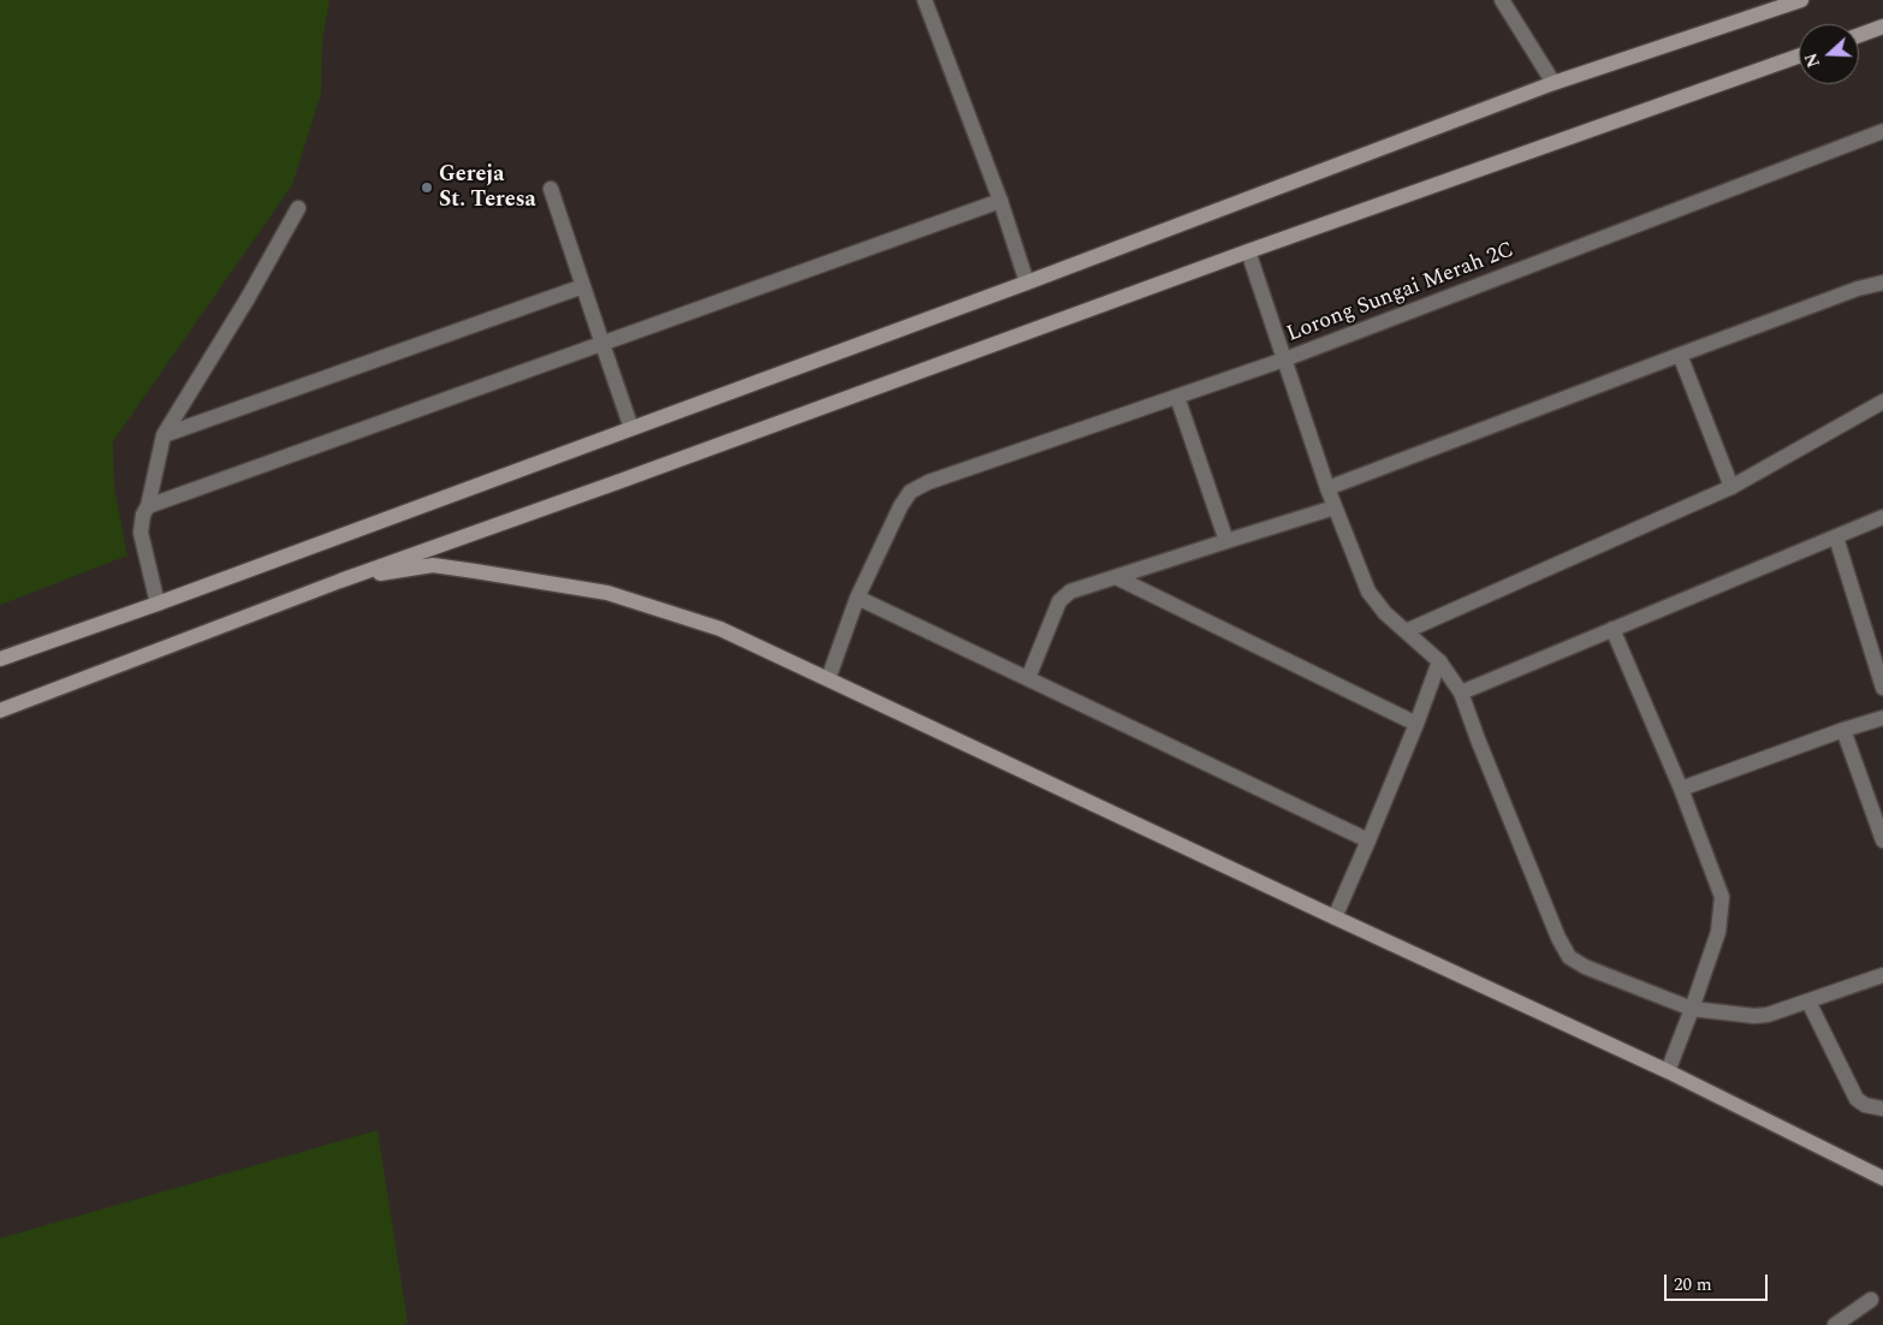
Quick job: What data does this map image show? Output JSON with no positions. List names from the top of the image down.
{
  "streets": {
    "street": ["Lorong Sungai Merah 2C"]
  },
  "places": ["Gereja St. Teresa"],
  "scale_bar": "20 m",
  "north": "left"
}
